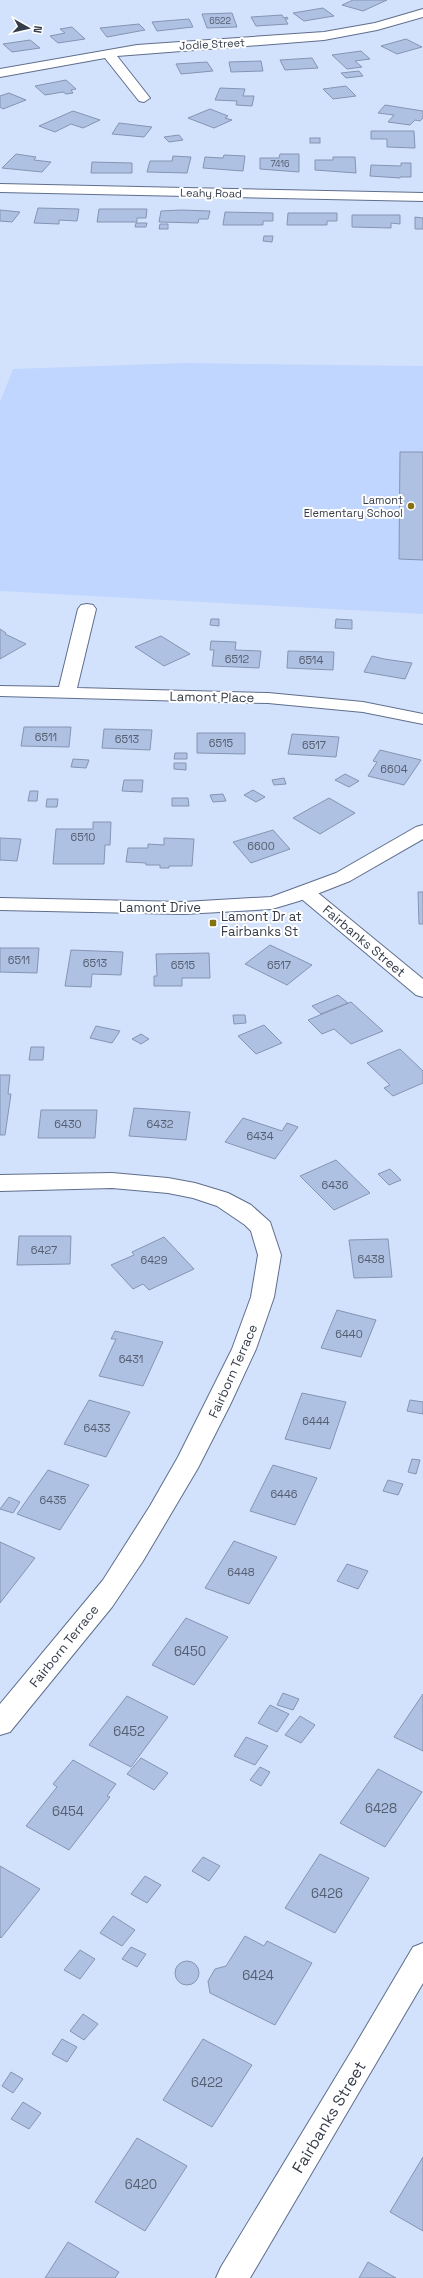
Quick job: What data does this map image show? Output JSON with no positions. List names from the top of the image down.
{
  "streets": {
    "street": [
      "Jodie Street",
      "Leahy Road",
      "Lamont Place",
      "Lamont Drive",
      "Fairbanks Street",
      "Fairborn Terrace"
    ]
  },
  "crossings": [
    ["Lamont Drive", "Fairbanks Street"]
  ],
  "places": {
    "other": ["Lamont Elementary School"],
    "transit": ["Lamont Dr at Fairbanks St"]
  },
  "house_numbers": [
    "6522",
    "7416",
    "6512",
    "6514",
    "6511",
    "6513",
    "6515",
    "6517",
    "6604",
    "6510",
    "6600",
    "6511",
    "6513",
    "6515",
    "6517",
    "6430",
    "6432",
    "6434",
    "6436",
    "6427",
    "6438",
    "6429",
    "6440",
    "6431",
    "6444",
    "6433",
    "6446",
    "6435",
    "6448",
    "6450",
    "6452",
    "6428",
    "6454",
    "6426",
    "6424",
    "6422",
    "6420"
  ],
  "north": "right"
}
